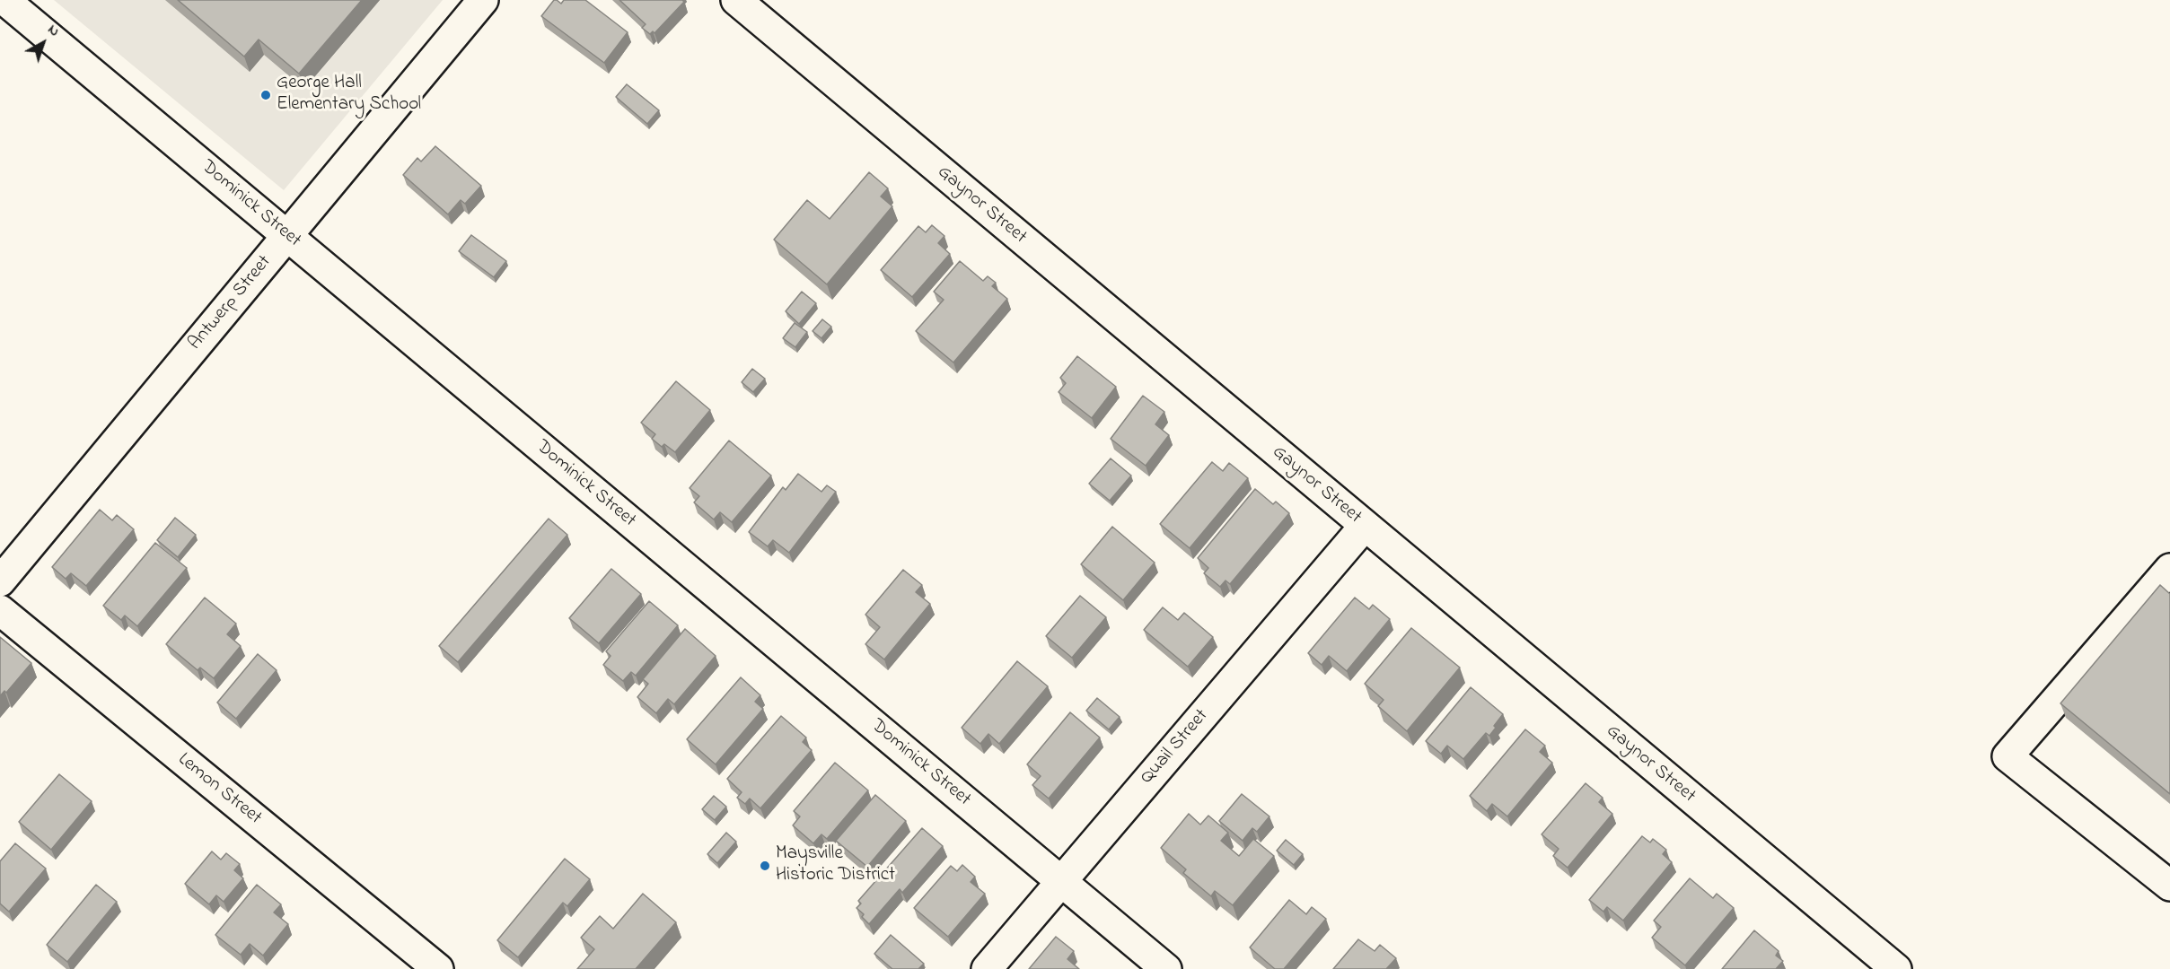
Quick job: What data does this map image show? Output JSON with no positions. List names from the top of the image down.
{
  "streets": {
    "street": [
      "Dominick Street",
      "Gaynor Street",
      "Antwerp Street",
      "Quail Street",
      "Lemon Street"
    ]
  },
  "crossings": [
    ["Dominick Street", "Antwerp Street"],
    ["Dominick Street", "Quail Street"],
    ["Gaynor Street", "Quail Street"]
  ],
  "places": ["George Hall Elementary School", "Maysville Historic District"],
  "north": "top right"
}
